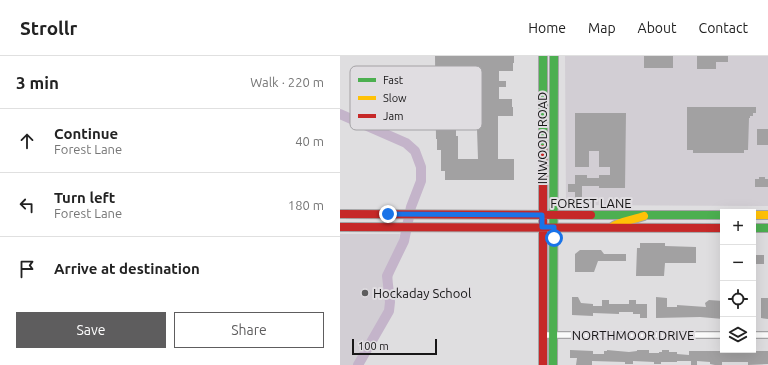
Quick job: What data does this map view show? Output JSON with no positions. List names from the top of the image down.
{
  "streets": {
    "main road": ["INWOOD ROAD", "FOREST LANE"],
    "street": ["NORTHMOOR DRIVE"]
  },
  "crossings": [
    ["INWOOD ROAD", "FOREST LANE"],
    ["INWOOD ROAD", "NORTHMOOR DRIVE"]
  ],
  "places": ["Hockaday School"],
  "legend": ["Fast", "Slow", "Jam"],
  "scale_bar": "100 m",
  "page": {
    "header": "Strollr",
    "nav": [
      "Home",
      "Map",
      "About",
      "Contact"
    ],
    "heading": ["3 min", "Walk · 220 m"],
    "list": [
      ["Continue", "Forest Lane", "40 m"],
      ["Turn left", "Forest Lane", "180 m"],
      "Arrive at destination"
    ],
    "map_buttons": ["+", "−"],
    "buttons": ["Save", "Share"],
    "scale": "100 m"
  }
}
